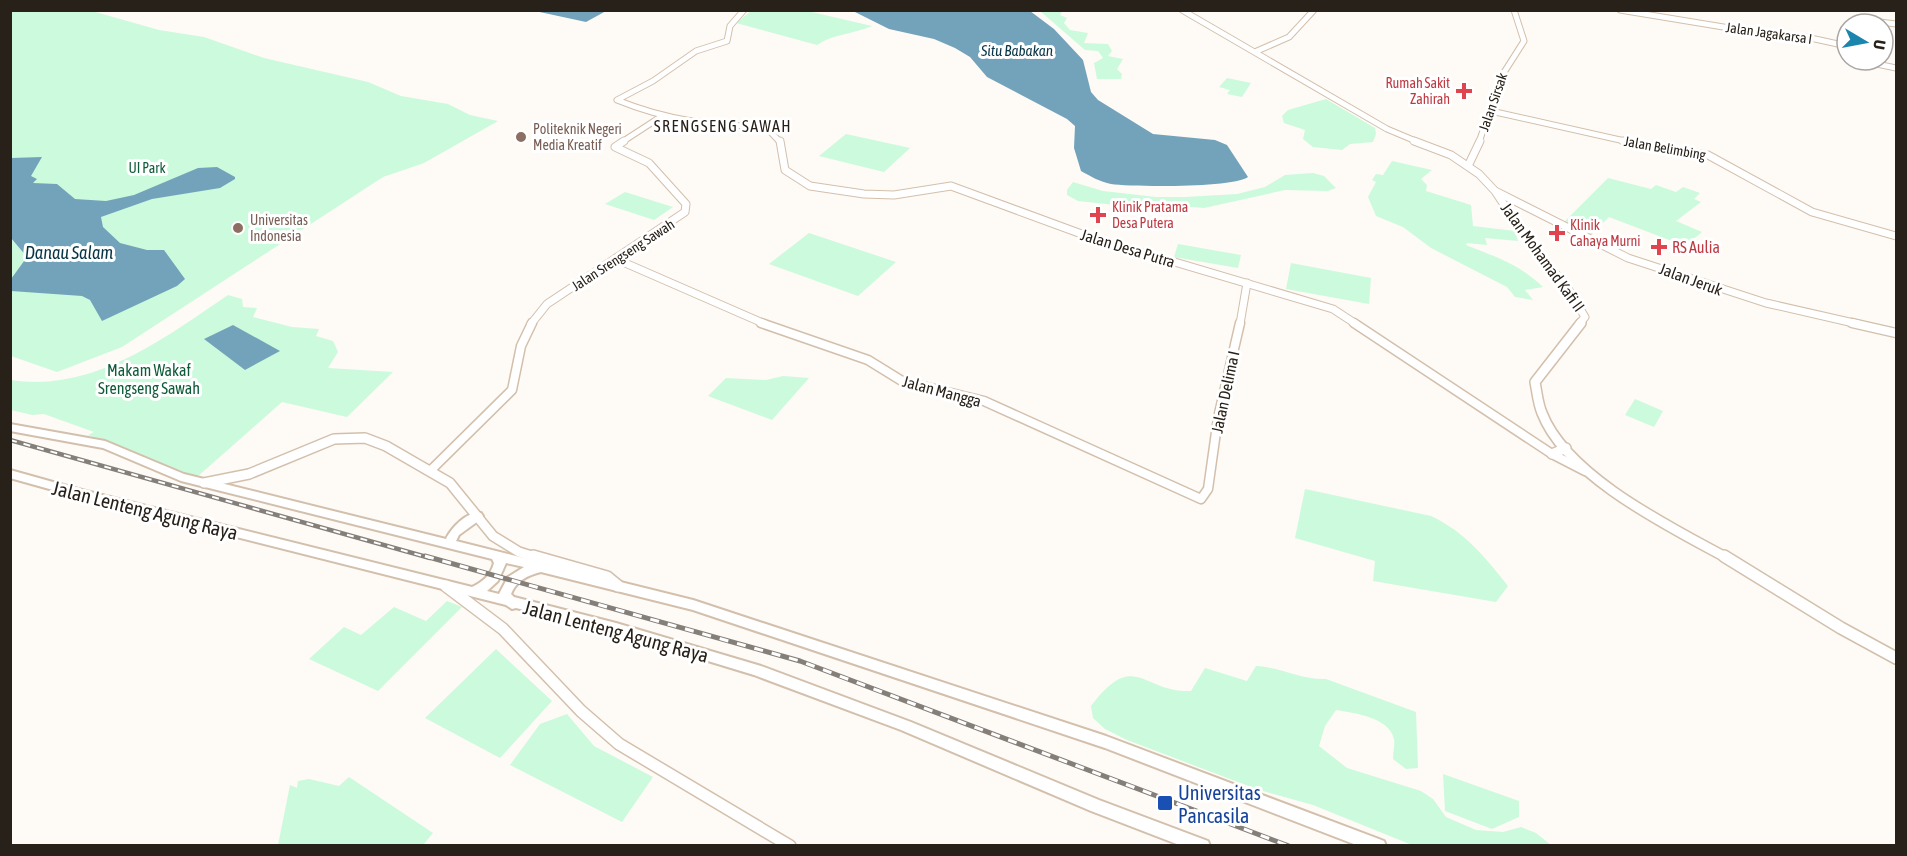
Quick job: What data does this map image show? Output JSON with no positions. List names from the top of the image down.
{
  "streets": {
    "main road": ["Jalan Mohamad Kafi II", "Jalan Lenteng Agung Raya"],
    "street": [
      "Jalan Jagakarsa I",
      "Jalan Sirsak",
      "Jalan Belimbing",
      "Jalan Desa Putra",
      "Jalan Srengseng Sawah",
      "Jalan Jeruk",
      "Jalan Mangga",
      "Jalan Delima I"
    ]
  },
  "crossings": [
    ["Jalan Sirsak", "Jalan Belimbing"],
    ["Jalan Sirsak", "Jalan Mohamad Kafi II"],
    ["Jalan Desa Putra", "Jalan Srengseng Sawah"],
    ["Jalan Desa Putra", "Jalan Mohamad Kafi II"],
    ["Jalan Desa Putra", "Jalan Delima I"],
    ["Jalan Srengseng Sawah", "Jalan Mangga"],
    ["Jalan Mohamad Kafi II", "Jalan Jeruk"],
    ["Jalan Mangga", "Jalan Delima I"]
  ],
  "districts": ["SRENGSENG SAWAH"],
  "water": ["Situ Babakan", "Danau Salam"],
  "parks": ["UI Park", "Makam Wakaf Srengseng Sawah"],
  "places": {
    "health": [
      "Rumah Sakit Zahirah",
      "Klinik Pratama Desa Putera",
      "Klinik Cahaya Murni",
      "RS Aulia"
    ],
    "other": ["Politeknik Negeri Media Kreatif", "Universitas Indonesia"],
    "transit": ["Universitas Pancasila"]
  },
  "north": "right"
}
